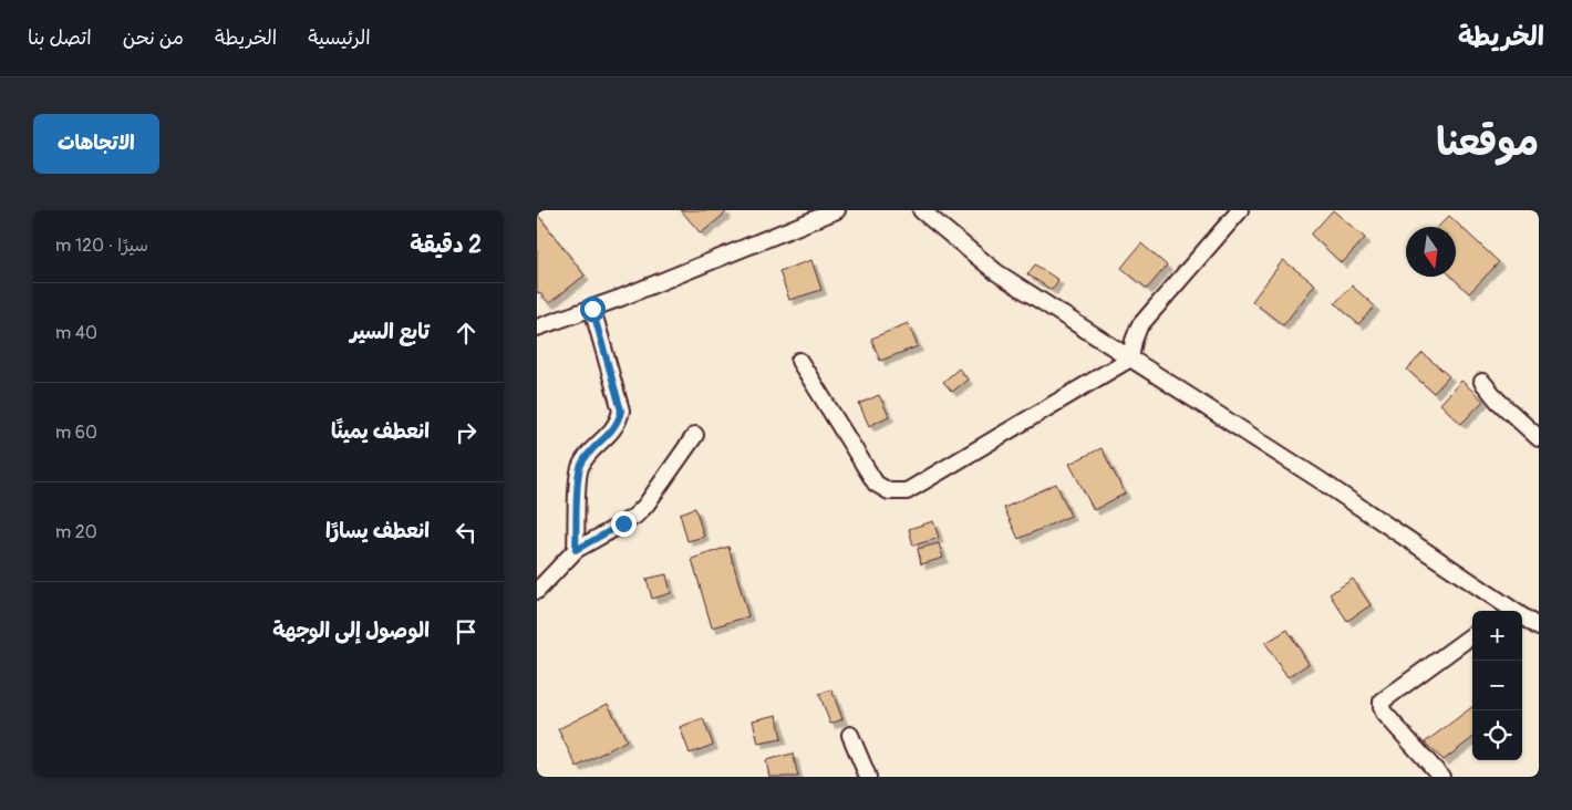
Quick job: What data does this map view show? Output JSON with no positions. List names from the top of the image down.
{
  "north": "bottom",
  "page": {
    "header": "الخريطة",
    "nav": [
      "الرئيسية",
      "الخريطة",
      "من نحن",
      "اتصل بنا"
    ],
    "title": "موقعنا",
    "buttons": "الاتجاهات",
    "heading": ["2 دقيقة", "سيرًا · 120 m"],
    "list": [
      ["تابع السير", "40 m"],
      ["انعطف يمينًا", "60 m"],
      ["انعطف يسارًا", "20 m"],
      "الوصول إلى الوجهة"
    ],
    "map_buttons": ["+", "−"]
  }
}
